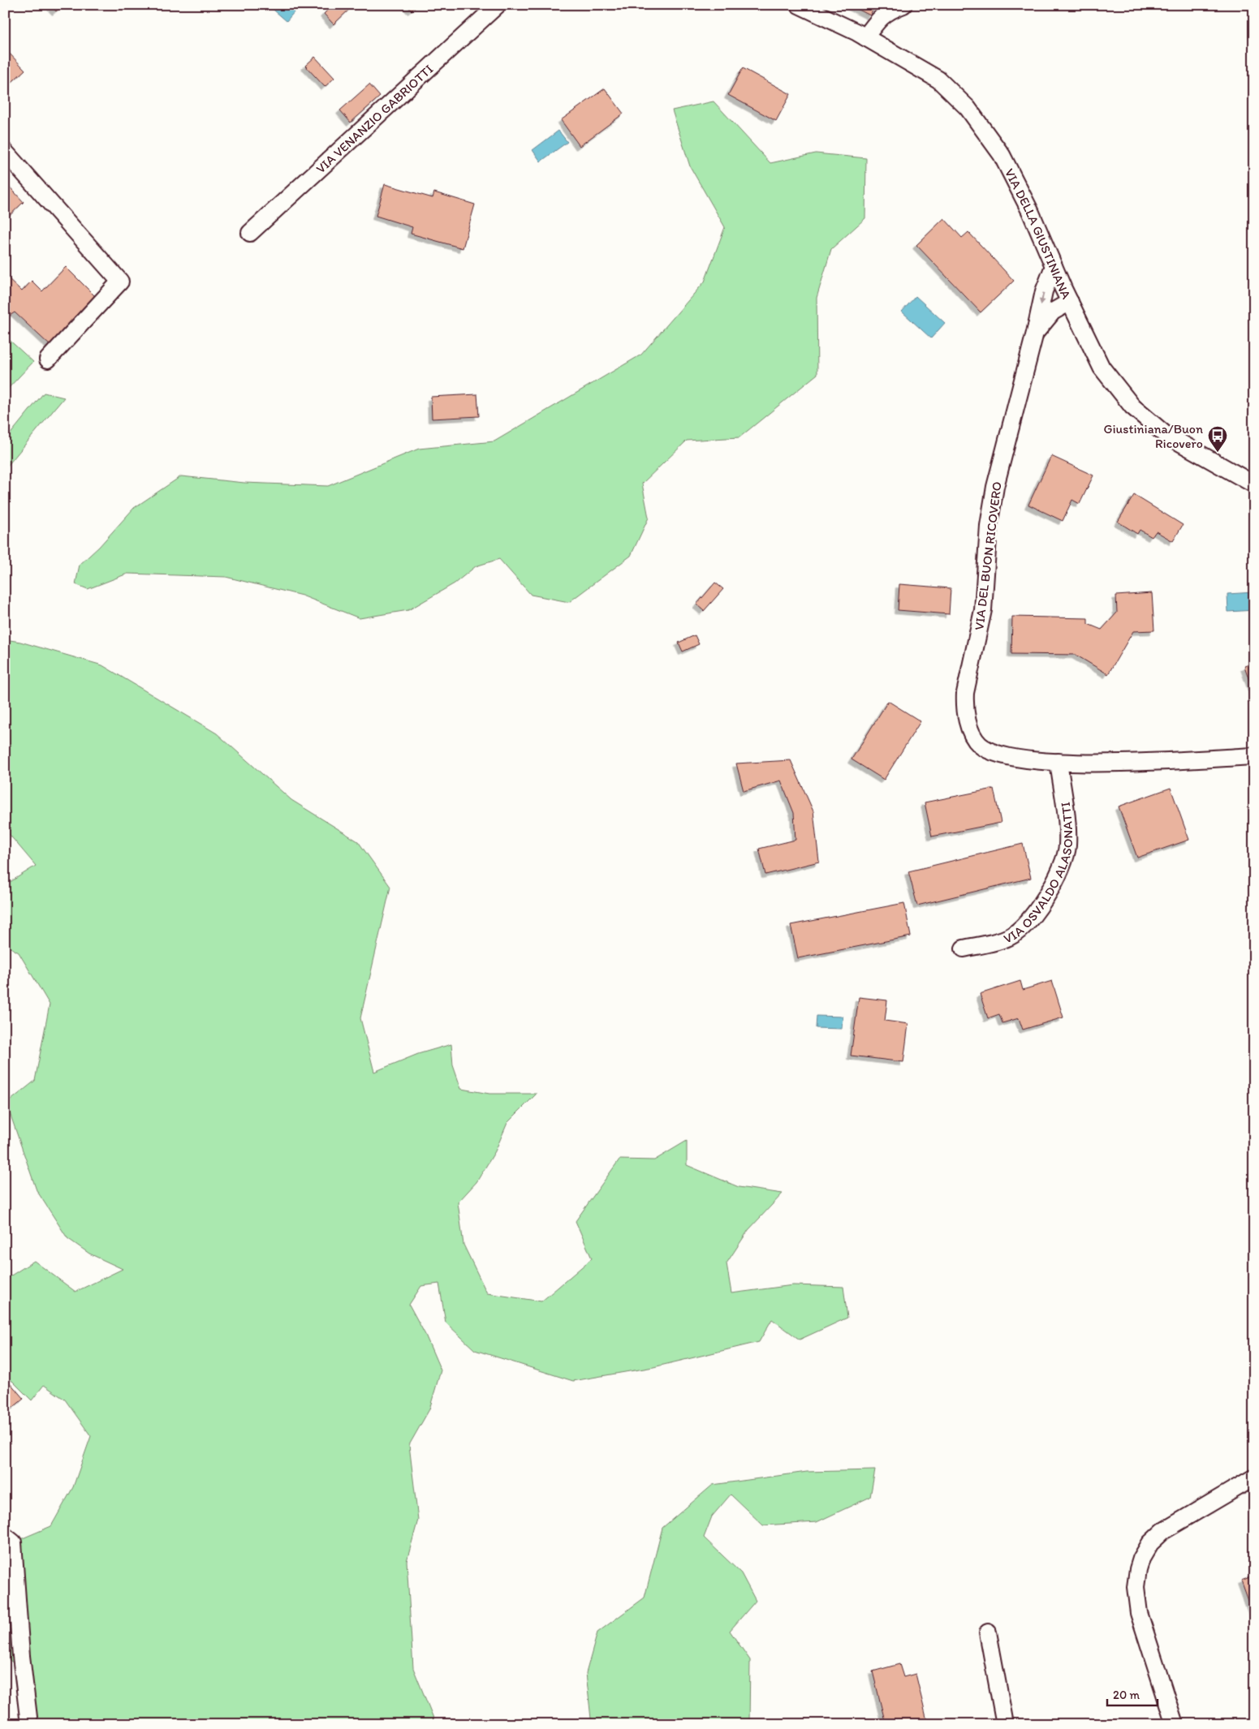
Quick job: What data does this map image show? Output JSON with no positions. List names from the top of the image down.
{
  "streets": {
    "street": [
      "VIA VENANZIO GABRIOTTI",
      "VIA DELLA GIUSTINIANA",
      "VIA DEL BUON RICOVERO",
      "VIA OSVALDO ALASONATTI"
    ]
  },
  "crossings": [
    ["VIA DELLA GIUSTINIANA", "VIA DEL BUON RICOVERO"],
    ["VIA DEL BUON RICOVERO", "VIA OSVALDO ALASONATTI"]
  ],
  "places": {
    "bus stop": ["Giustiniana/Buon Ricovero"]
  },
  "scale_bar": "20 m"
}
